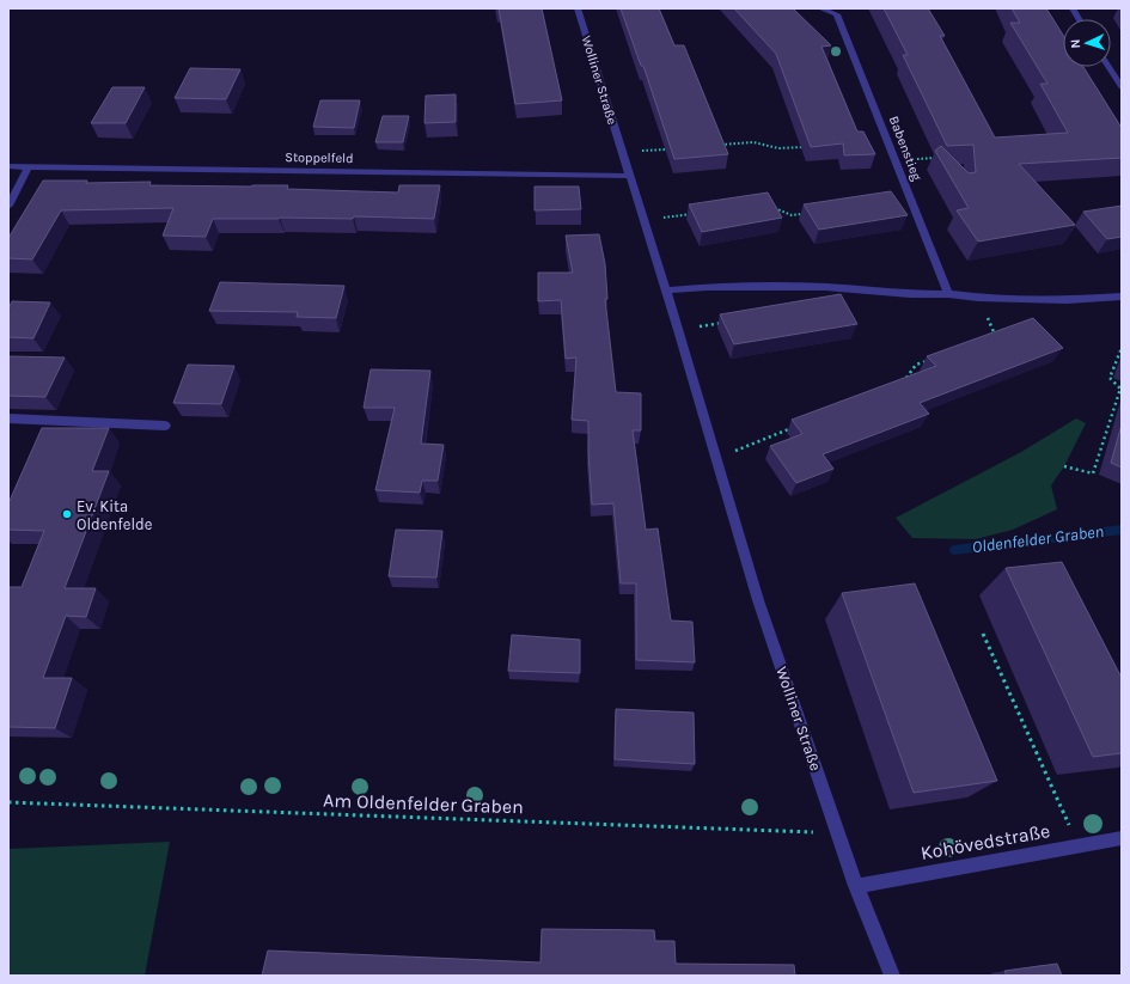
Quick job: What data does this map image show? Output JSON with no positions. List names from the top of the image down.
{
  "streets": {
    "street": [
      "Wolliner Straße",
      "Babenstieg",
      "Stoppelfeld",
      "Kohövedstraße"
    ],
    "path": ["Am Oldenfelder Graben"]
  },
  "crossings": [
    ["Wolliner Straße", "Stoppelfeld"],
    ["Wolliner Straße", "Am Oldenfelder Graben"],
    ["Wolliner Straße", "Kohövedstraße"]
  ],
  "water": ["Oldenfelder Graben"],
  "places": ["Ev. Kita Oldenfelde"],
  "north": "left"
}
